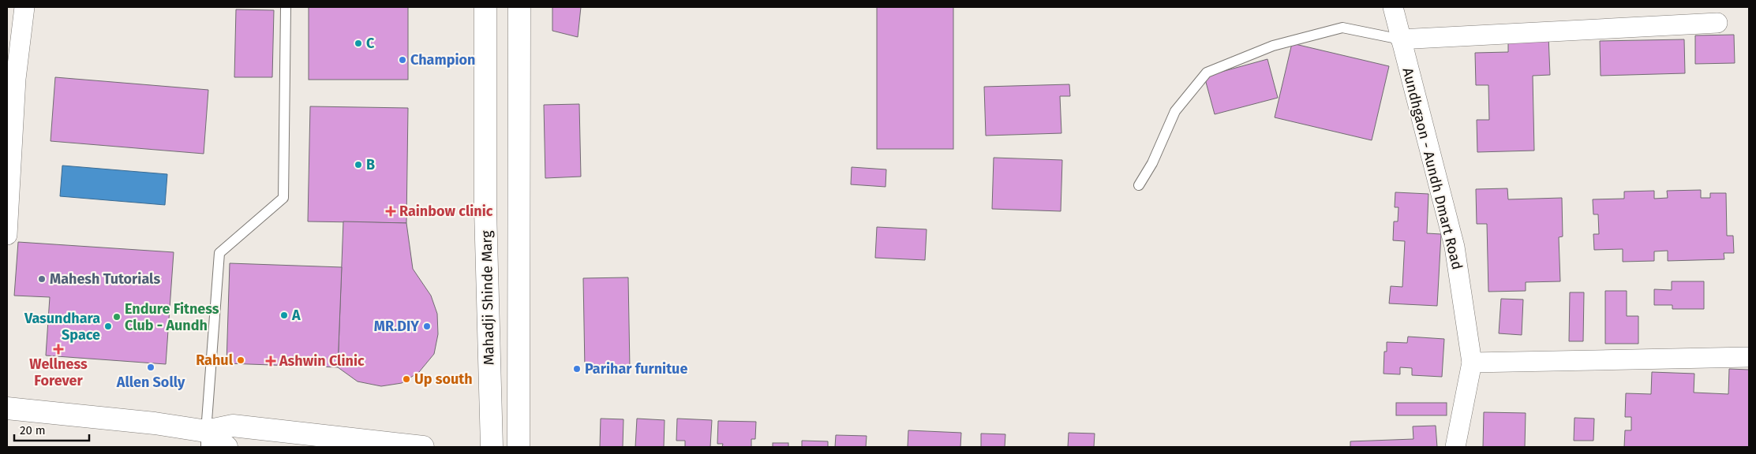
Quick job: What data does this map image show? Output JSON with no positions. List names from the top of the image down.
{
  "streets": {
    "main road": ["Mahadji Shinde Marg"],
    "street": ["Aundhgaon - Aundh Dmart Road"]
  },
  "places": {
    "other": [
      "C",
      "Champion",
      "B",
      "Mahesh Tutorials",
      "A",
      "Endure Fitness Club - Aundh",
      "Vasundhara Space",
      "MR.DIY",
      "Rahul",
      "Allen Solly",
      "Parihar furnitue",
      "Up south"
    ],
    "health": ["Rainbow clinic", "Wellness Forever", "Ashwin Clinic"]
  },
  "scale_bar": "20 m"
}
